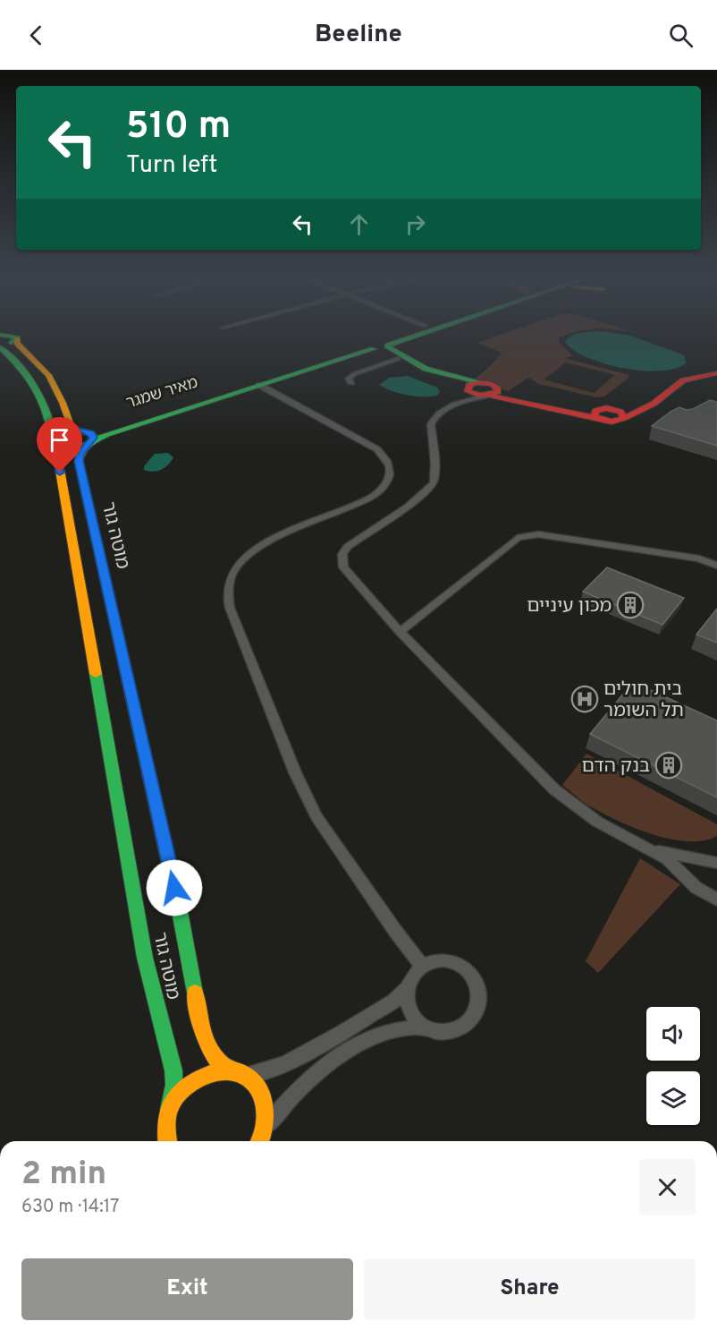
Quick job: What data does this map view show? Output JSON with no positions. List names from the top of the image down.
{
  "streets": {
    "street": ["מאיר שמגר", "מוטה גור"]
  },
  "crossings": [
    ["מאיר שמגר", "מוטה גור"]
  ],
  "places": {
    "building": ["מכון עיניים", "בנק הדם"],
    "hospital": ["בית חולים תל השומר"]
  },
  "page": {
    "header": "Beeline",
    "turn": ["510 m", "Turn left"],
    "heading": ["2 min", "630 m · 14:17"],
    "buttons": ["Exit", "Share"]
  }
}
